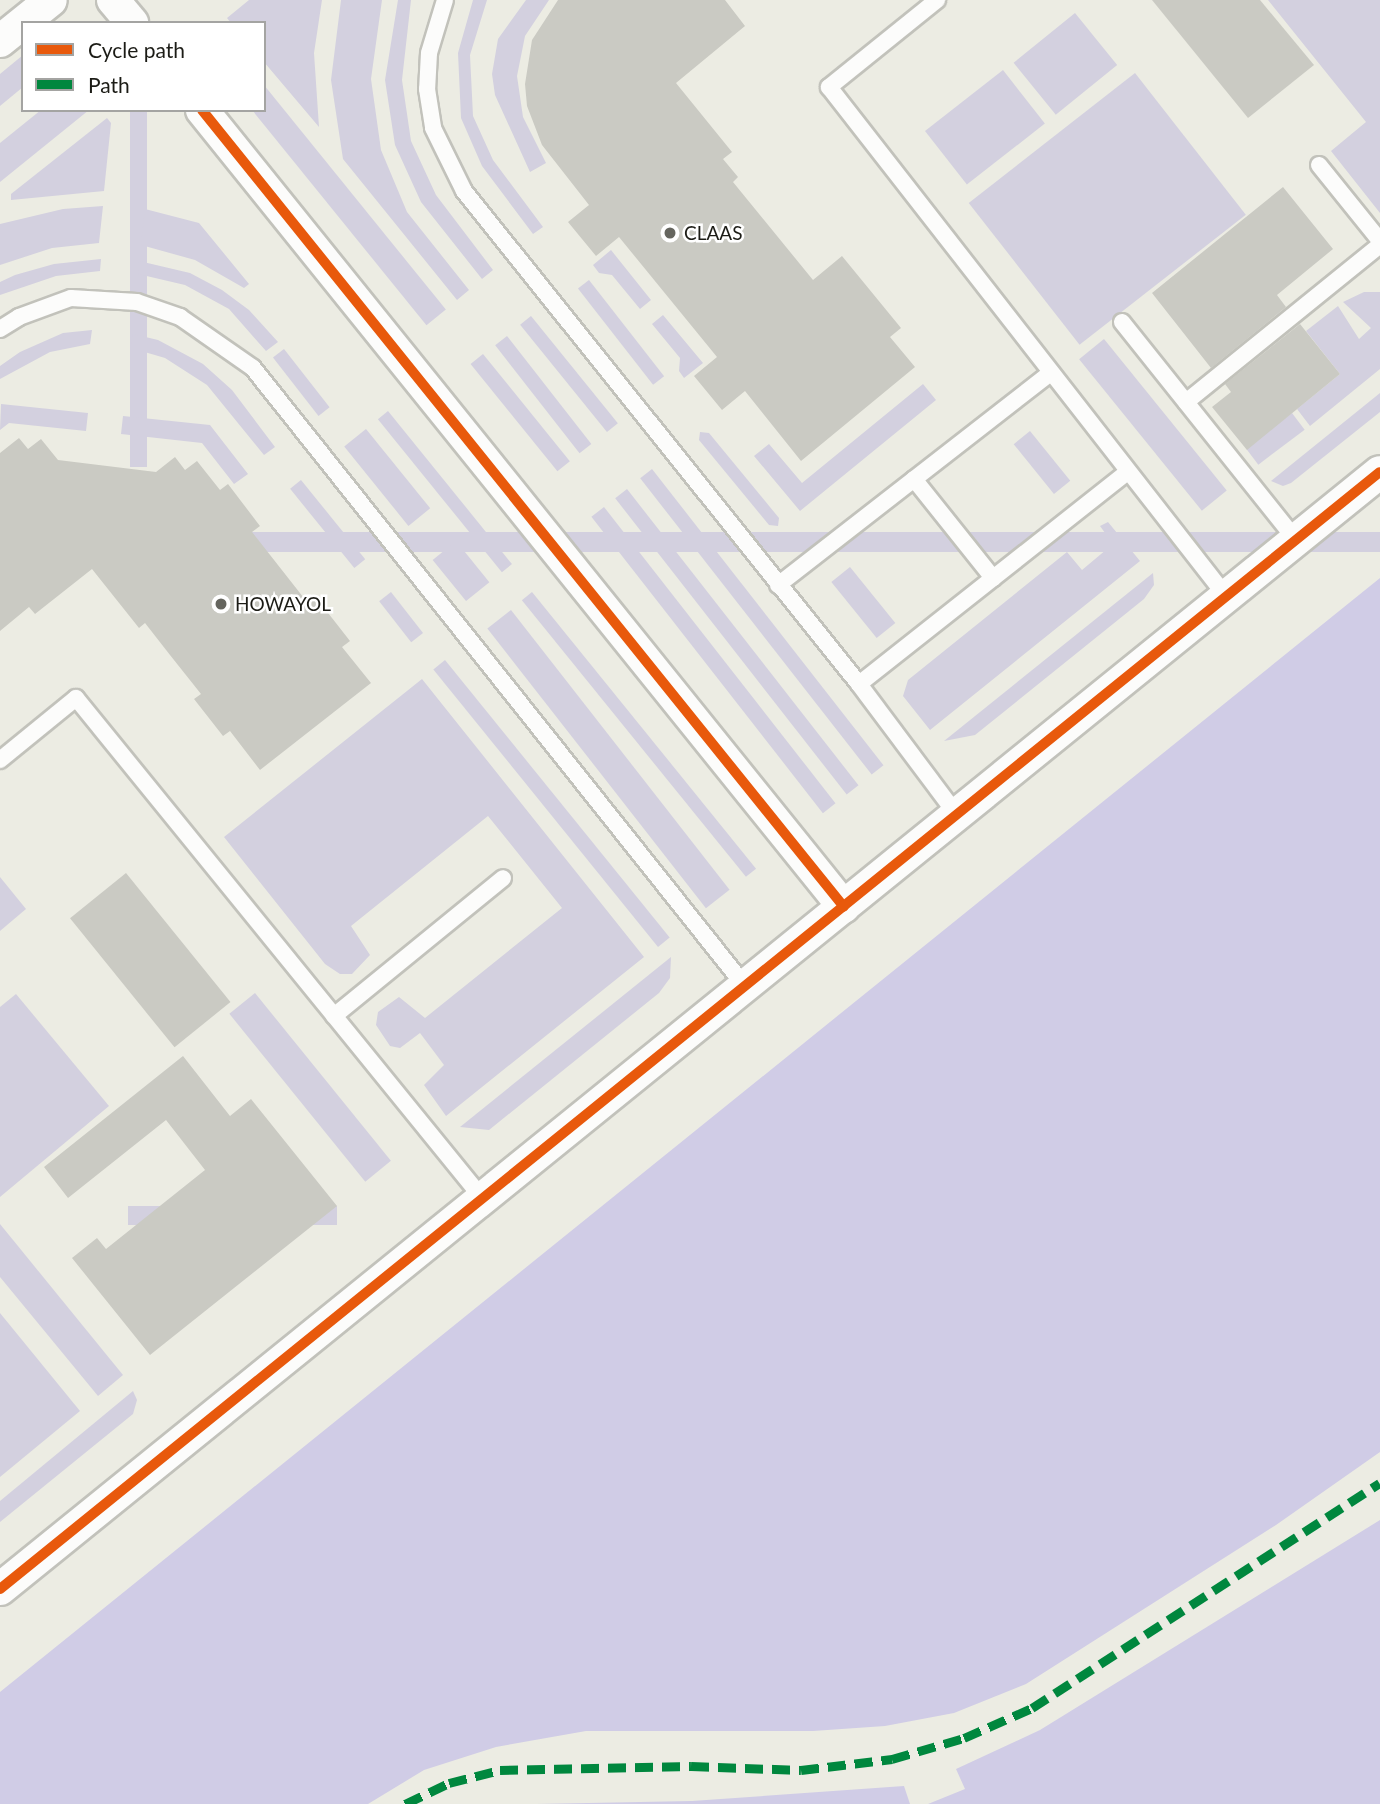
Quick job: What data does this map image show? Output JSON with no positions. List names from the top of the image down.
{
  "places": ["CLAAS", "HOWAYOL"],
  "legend": ["Cycle path", "Path"]
}
